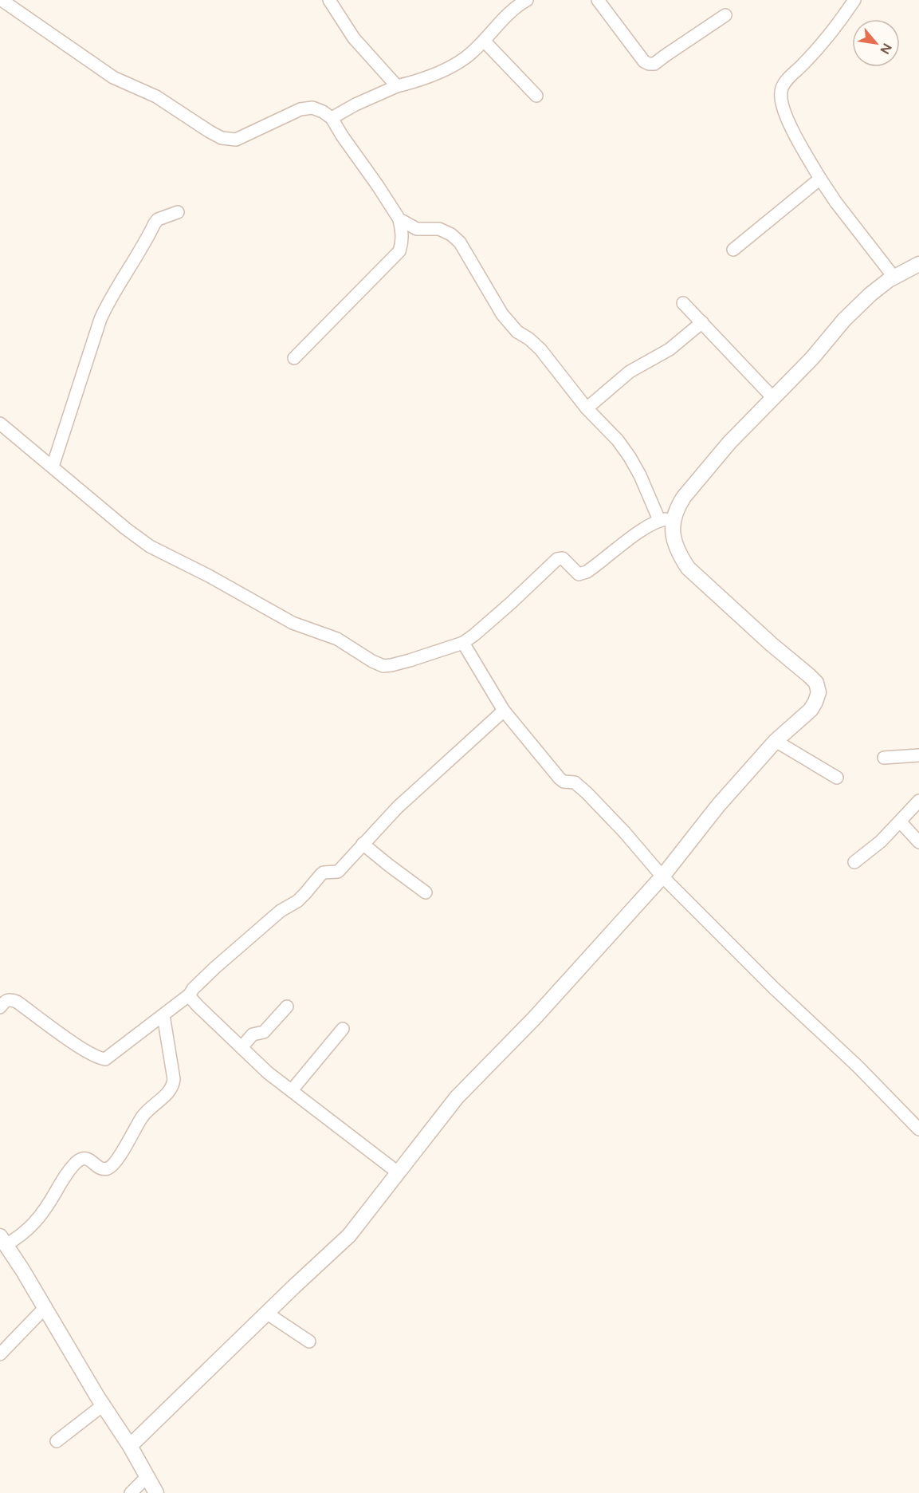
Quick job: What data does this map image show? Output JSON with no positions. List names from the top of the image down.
{
  "north": "bottom right"
}
